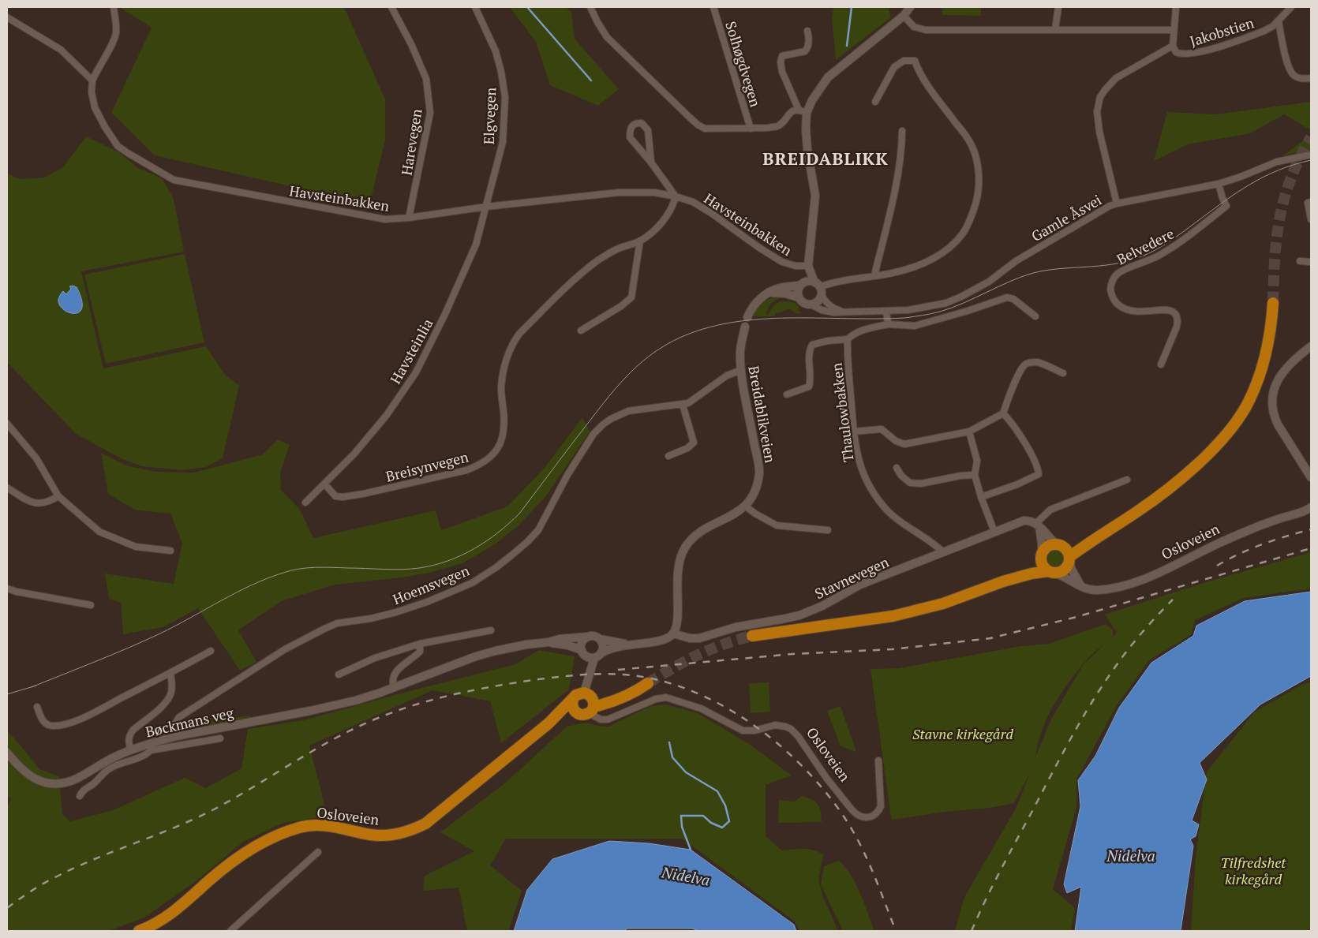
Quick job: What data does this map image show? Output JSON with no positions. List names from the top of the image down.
{
  "streets": {
    "highway": ["Osloveien"],
    "street": [
      "Jakobstien",
      "Solhøgdvegen",
      "Elgvegen",
      "Harevegen",
      "Havsteinbakken",
      "Gamle Åsvei",
      "Belvedere",
      "Havsteinlia",
      "Thaulowbakken",
      "Breidablikveien",
      "Breisynvegen",
      "Stavnevegen",
      "Hoemsvegen",
      "Bøckmans veg"
    ]
  },
  "crossings": [
    ["Elgvegen", "Havsteinbakken"],
    ["Elgvegen", "Havsteinlia"],
    ["Harevegen", "Havsteinbakken"],
    ["Havsteinbakken", "Havsteinlia"],
    ["Havsteinbakken", "Breisynvegen"],
    ["Gamle Åsvei", "Belvedere"],
    ["Havsteinlia", "Breisynvegen"],
    ["Thaulowbakken", "Stavnevegen"],
    ["Breidablikveien", "Stavnevegen"],
    ["Breidablikveien", "Hoemsvegen"],
    ["Hoemsvegen", "Bøckmans veg"]
  ],
  "districts": ["BREIDABLIKK"],
  "water": ["Nidelva"],
  "parks": ["Stavne kirkegård", "Tilfredshet kirkegård"]
}
